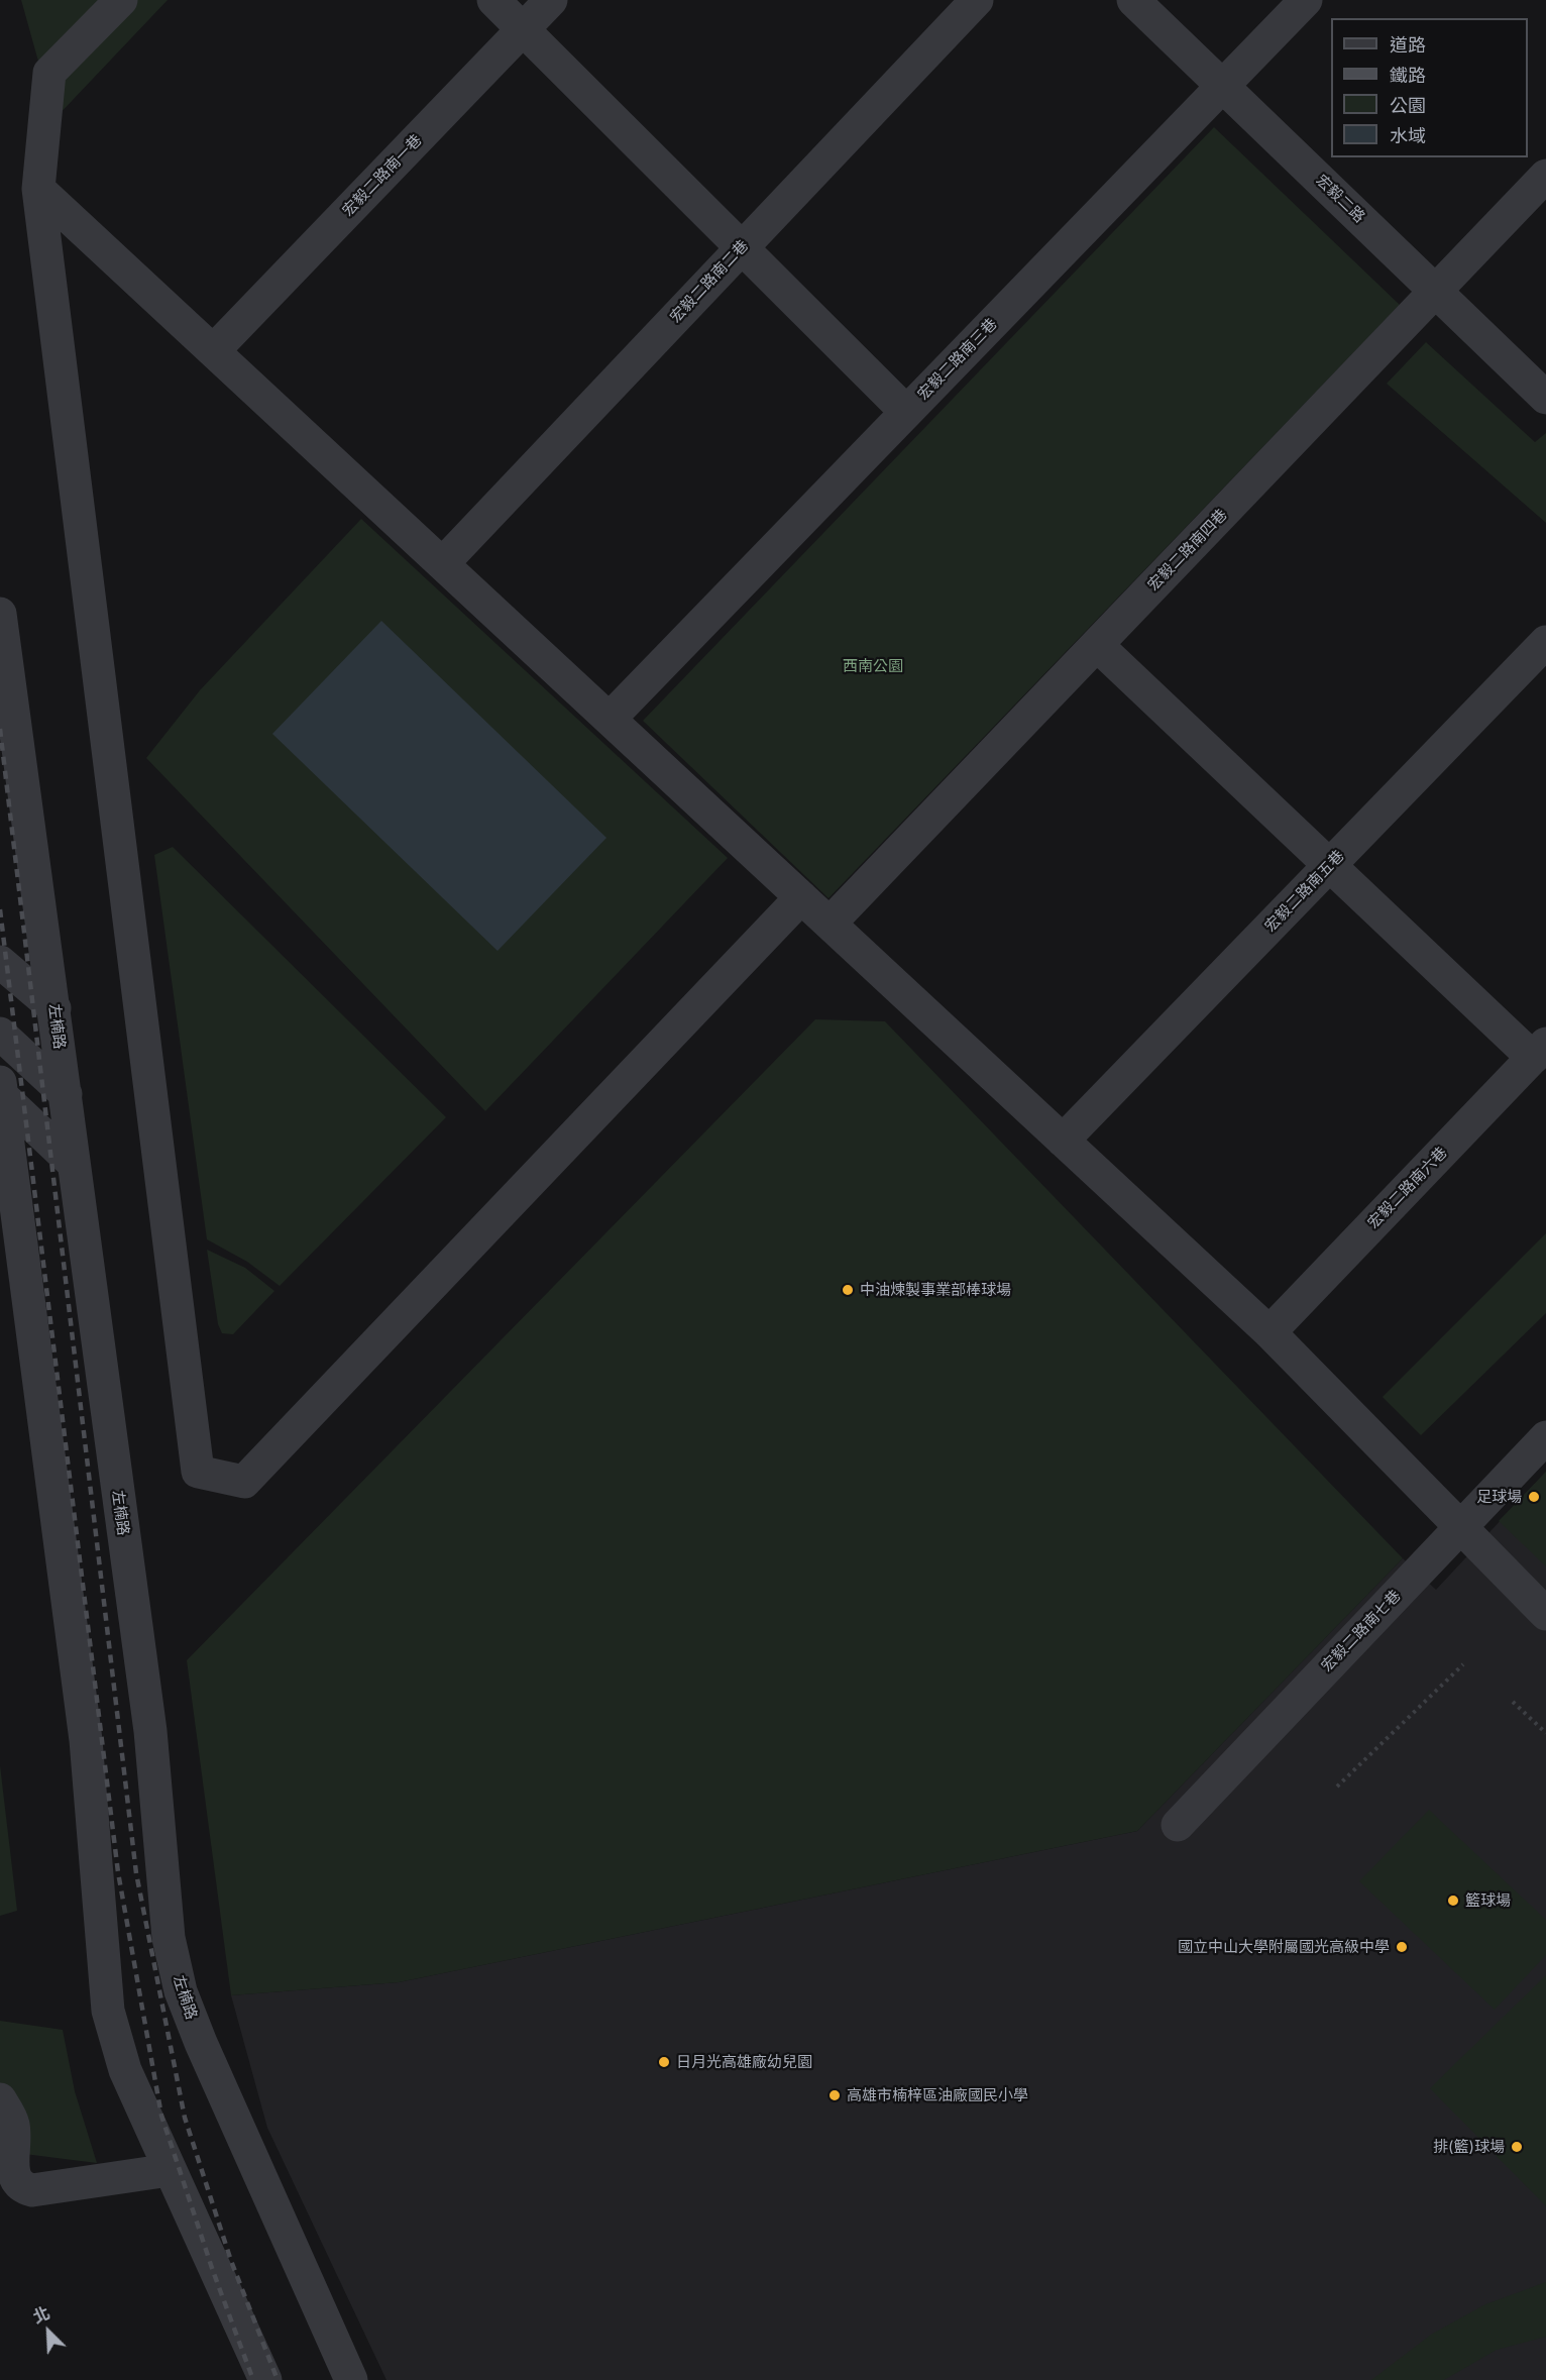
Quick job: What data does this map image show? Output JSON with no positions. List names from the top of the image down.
{
  "streets": {
    "street": [
      "宏毅二路南一巷",
      "宏毅二路",
      "宏毅二路南二巷",
      "宏毅二路南三巷",
      "宏毅二路南四巷",
      "宏毅二路南五巷",
      "左楠路",
      "宏毅二路南六巷",
      "宏毅二路南七巷"
    ]
  },
  "crossings": [
    ["宏毅二路", "宏毅二路南三巷"],
    ["宏毅二路", "宏毅二路南四巷"]
  ],
  "parks": ["西南公園"],
  "places": [
    "中油煉製事業部棒球場",
    "足球場",
    "籃球場",
    "國立中山大學附屬國光高級中學",
    "日月光高雄廠幼兒園",
    "高雄市楠梓區油廠國民小學",
    "排(籃)球場"
  ],
  "legend": [
    "道路",
    "鐵路",
    "公園",
    "水域"
  ],
  "north": "top left"
}
